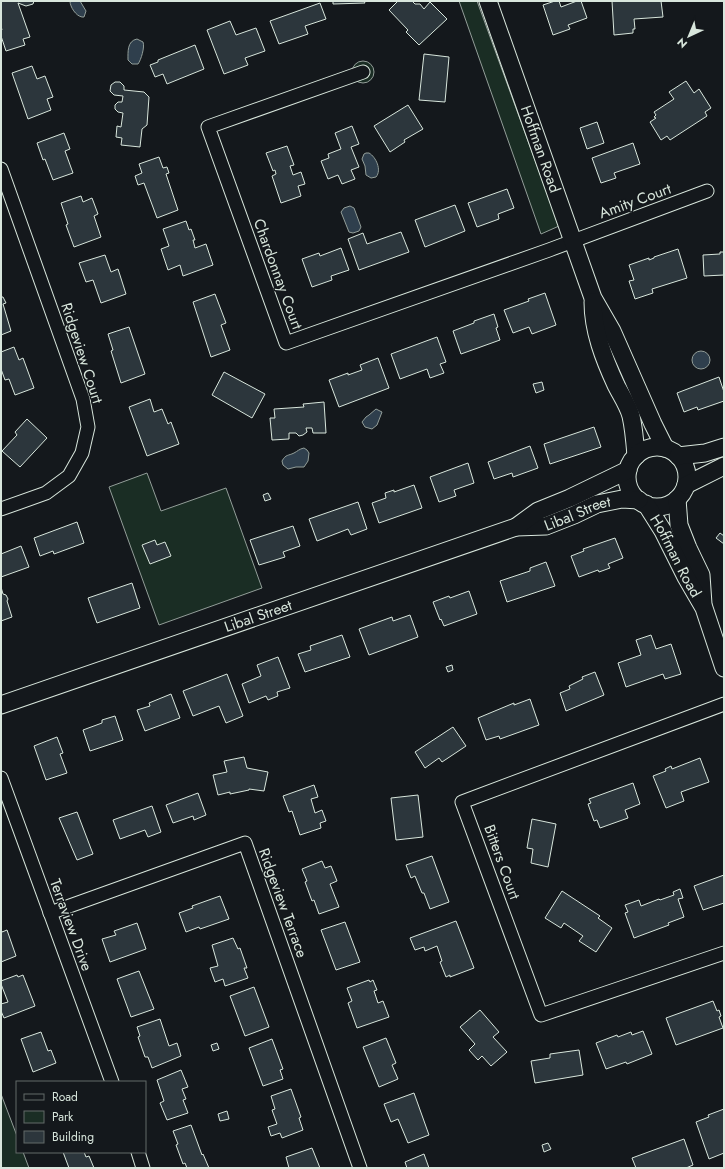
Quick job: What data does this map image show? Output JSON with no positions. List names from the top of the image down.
{
  "streets": {
    "street": [
      "Hoffman Road",
      "Amity Court",
      "Chardonnay Court",
      "Ridgeview Court",
      "Libal Street",
      "Bitters Court",
      "Ridgeview Terrace",
      "Terraview Drive"
    ]
  },
  "crossings": [
    ["Hoffman Road", "Amity Court"],
    ["Hoffman Road", "Chardonnay Court"],
    ["Hoffman Road", "Libal Street"],
    ["Amity Court", "Chardonnay Court"],
    ["Ridgeview Terrace", "Terraview Drive"]
  ],
  "legend": ["Road", "Park", "Building"],
  "north": "bottom left"
}
